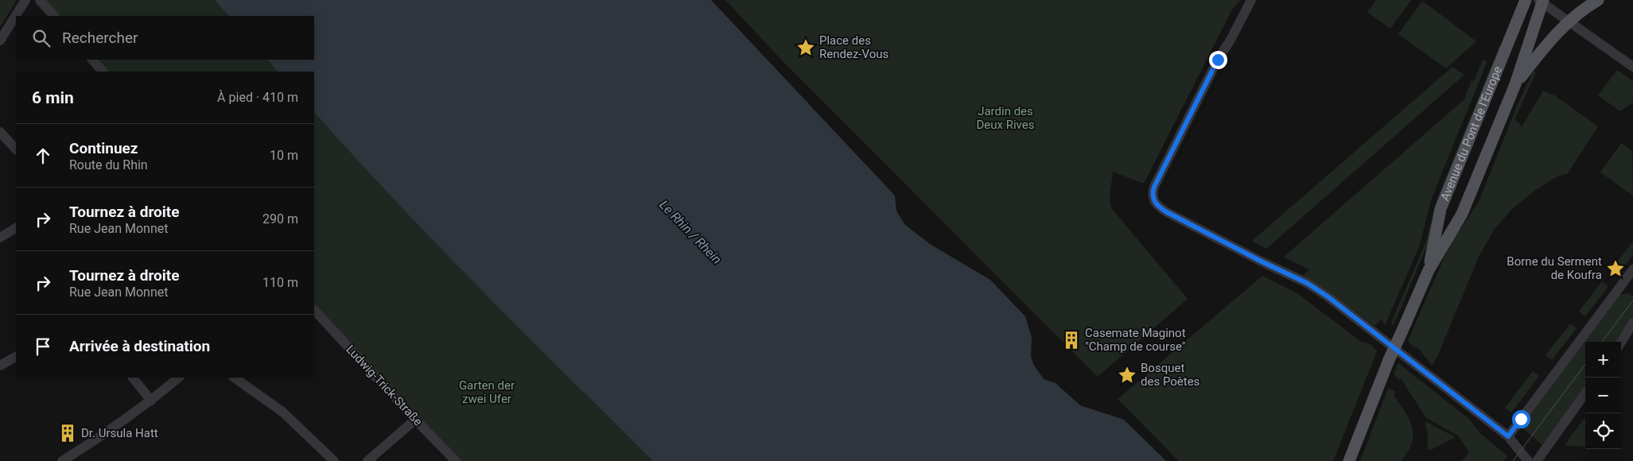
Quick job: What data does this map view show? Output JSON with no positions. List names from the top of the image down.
{
  "streets": {
    "main road": ["Avenue du Pont de l'Europe"],
    "street": ["Ludwig-Trick-Straße"]
  },
  "water": ["Le Rhin / Rhein"],
  "parks": ["Jardin des Deux Rives", "Garten der zwei Ufer"],
  "places": {
    "place": ["Place des Rendez-Vous", "Borne du Serment de Koufra", "Bosquet des Poètes"],
    "building": ["Casemate Maginot \"Champ de course\"", "Dr. Ursula Hatt"]
  },
  "page": {
    "search": "Rechercher",
    "heading": ["6 min", "À pied · 410 m"],
    "list": [
      ["Continuez", "Route du Rhin", "10 m"],
      ["Tournez à droite", "Rue Jean Monnet", "290 m"],
      ["Tournez à droite", "Rue Jean Monnet", "110 m"],
      "Arrivée à destination"
    ],
    "map_buttons": ["+", "−"]
  }
}
